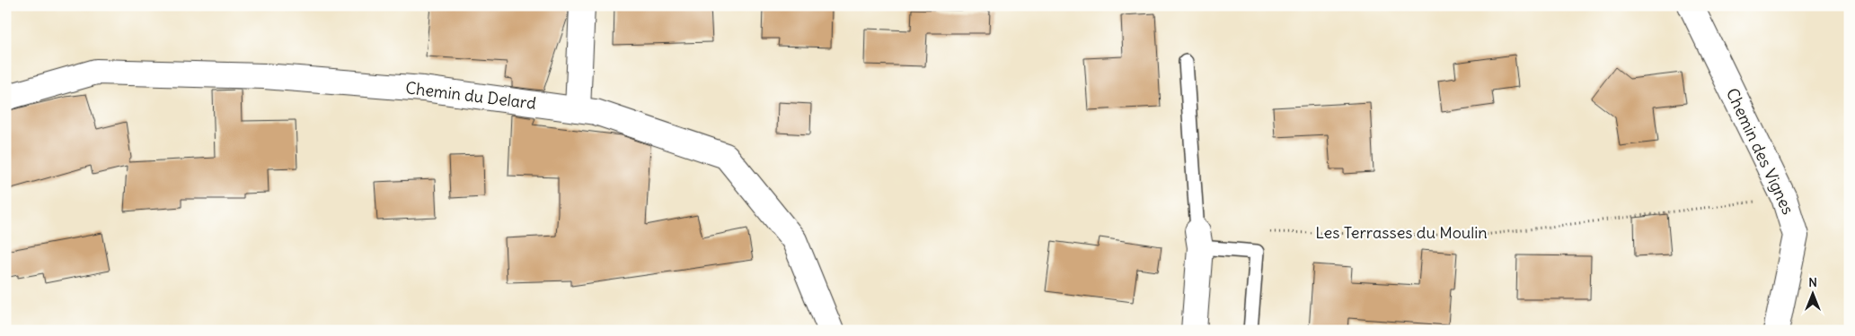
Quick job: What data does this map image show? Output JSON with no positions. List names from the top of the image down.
{
  "streets": {
    "street": ["Chemin du Delard", "Chemin des Vignes"],
    "path": ["Les Terrasses du Moulin"]
  },
  "crossings": [
    ["Chemin des Vignes", "Les Terrasses du Moulin"]
  ],
  "north": "top"
}
